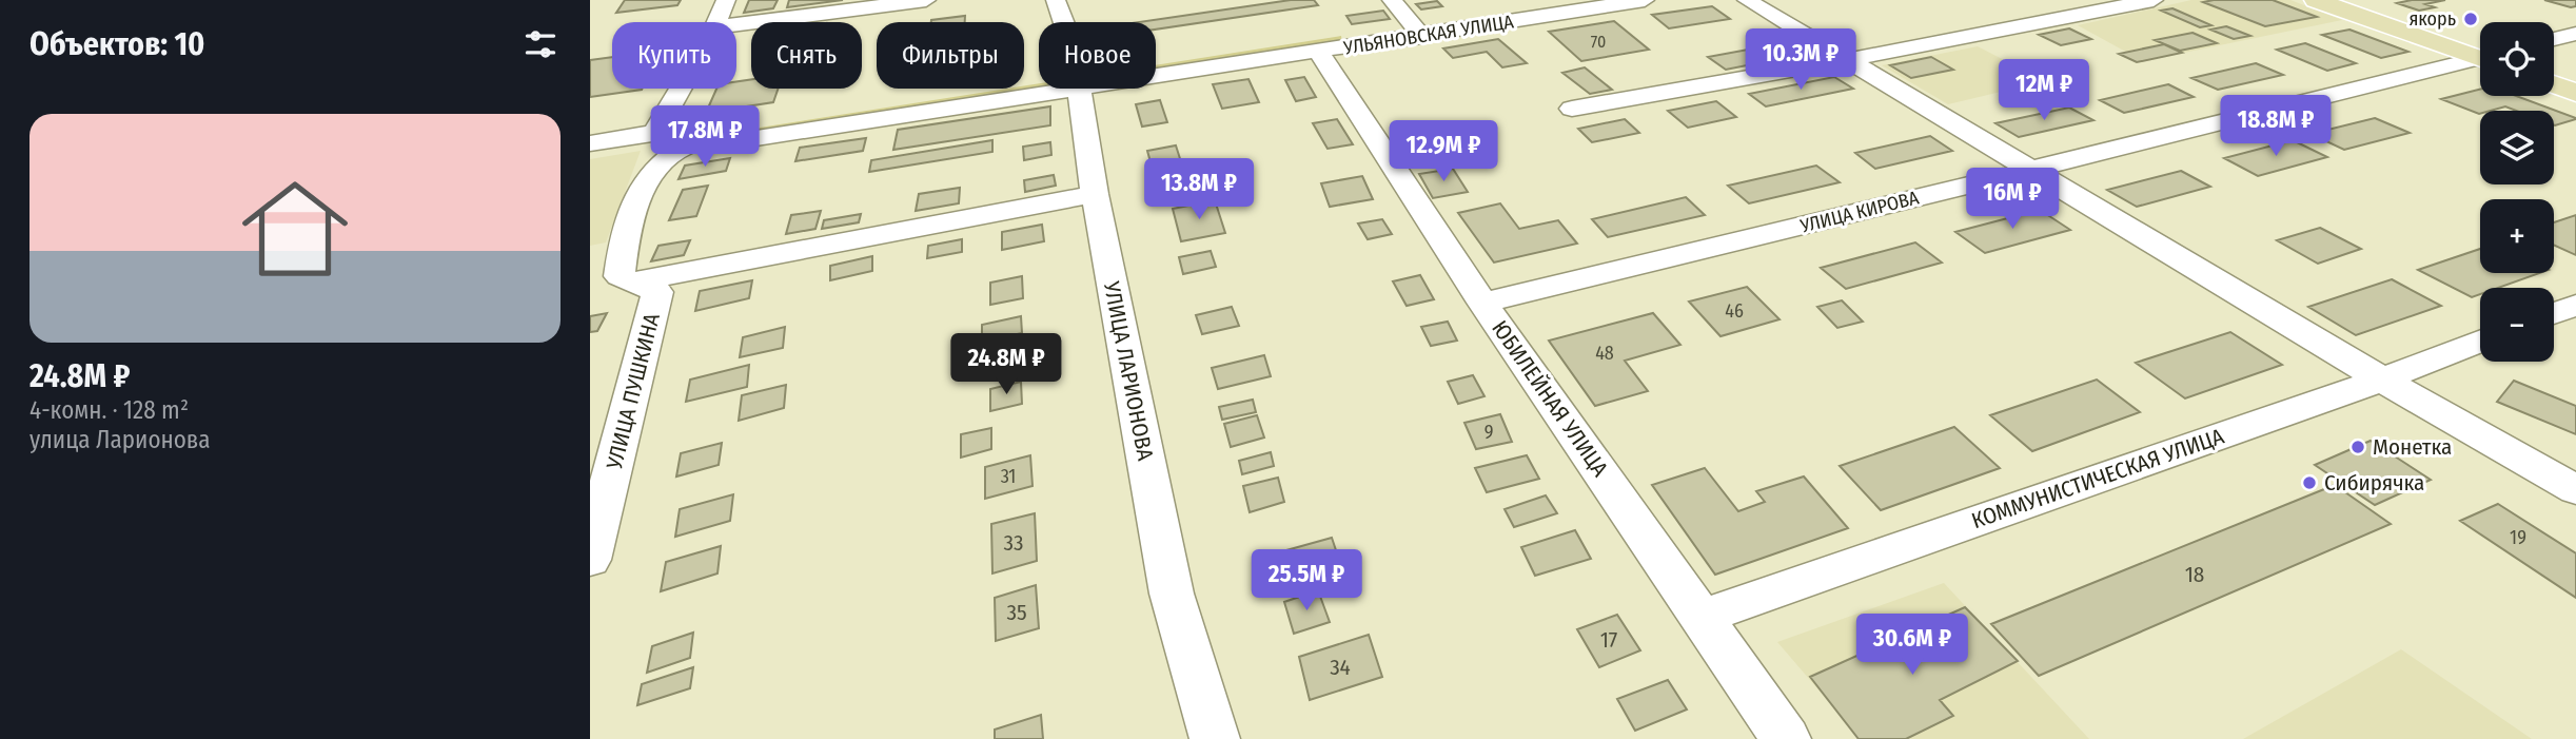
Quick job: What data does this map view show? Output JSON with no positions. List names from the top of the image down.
{
  "streets": {
    "street": [
      "УЛЬЯНОВСКАЯ УЛИЦА",
      "УЛИЦА КИРОВА",
      "УЛИЦА ЛАРИОНОВА",
      "УЛИЦА ПУШКИНА",
      "ЮБИЛЕЙНАЯ УЛИЦА",
      "КОММУНИСТИЧЕСКАЯ УЛИЦА"
    ]
  },
  "crossings": [
    ["УЛЬЯНОВСКАЯ УЛИЦА", "УЛИЦА ЛАРИОНОВА"],
    ["УЛЬЯНОВСКАЯ УЛИЦА", "УЛИЦА ПУШКИНА"],
    ["УЛЬЯНОВСКАЯ УЛИЦА", "ЮБИЛЕЙНАЯ УЛИЦА"],
    ["УЛИЦА КИРОВА", "ЮБИЛЕЙНАЯ УЛИЦА"],
    ["ЮБИЛЕЙНАЯ УЛИЦА", "КОММУНИСТИЧЕСКАЯ УЛИЦА"]
  ],
  "places": ["якорь", "Монетка", "Сибирячка"],
  "house_numbers": [
    "70",
    "46",
    "48",
    "9",
    "31",
    "19",
    "33",
    "18",
    "35",
    "17",
    "34"
  ],
  "page": {
    "heading": "Объектов: 10",
    "map_buttons": ["+", "−"],
    "chip": [
      "Купить",
      "Снять",
      "Фильтры",
      "Новое"
    ],
    "price": [
      "10.3M ₽",
      "12M ₽",
      "18.8M ₽",
      "17.8M ₽",
      "12.9M ₽",
      "13.8M ₽",
      "16M ₽",
      "24.8M ₽",
      "25.5M ₽",
      "30.6M ₽"
    ],
    "list": [
      {
        "name": "24.8M ₽",
        "note": "4-комн. · 128 m² · улица Ларионова"
      }
    ]
  }
}
